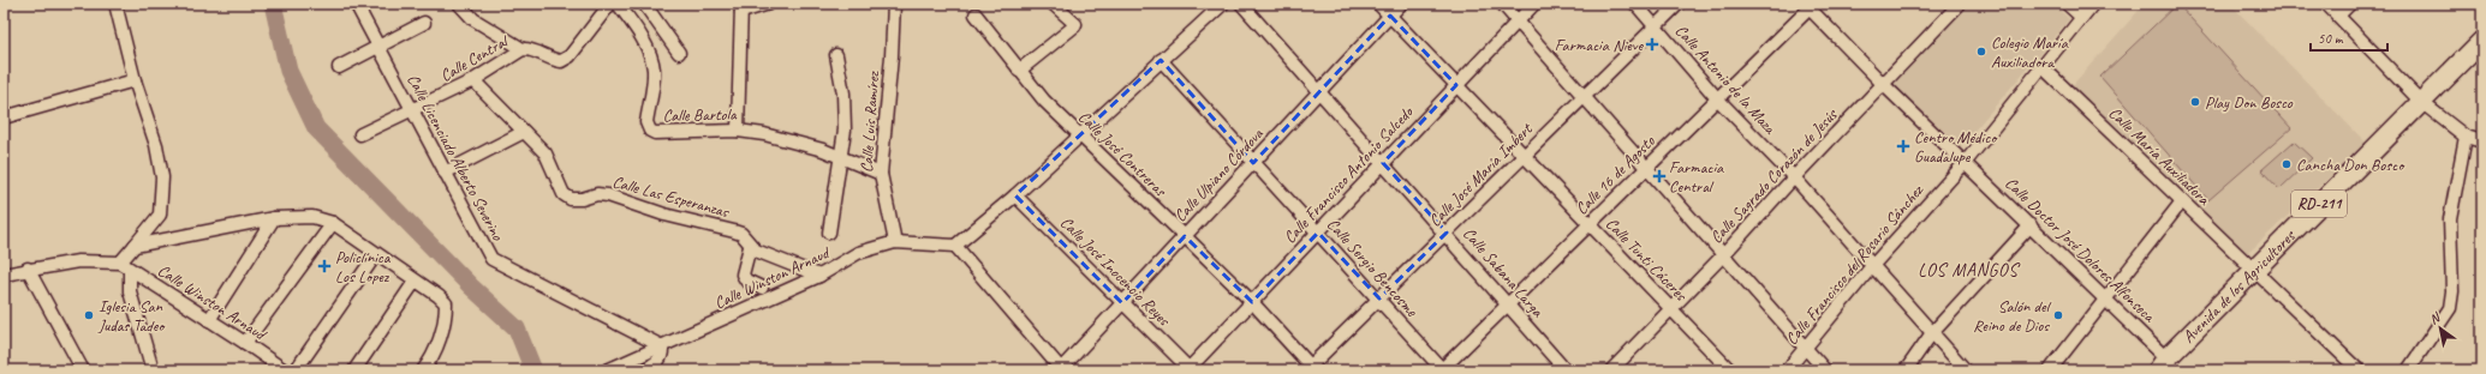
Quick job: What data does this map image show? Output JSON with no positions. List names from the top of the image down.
{
  "streets": {
    "main road": ["RD-211", "Avenida de los Agricultores"],
    "street": [
      "Calle Central",
      "Calle Antonio de la Maza",
      "Calle Bartola",
      "Calle Luis Ramírez",
      "Calle José Contreras",
      "Calle María Auxiliadora",
      "Calle Licenciado Alberto Severino",
      "Calle Ulpiano Córdova",
      "Calle Francisco Antonio Salcedo",
      "Calle José María Imbert",
      "Calle 16 de Agosto",
      "Calle Sagrado Corazón de Jesús",
      "Calle Las Esperanzas",
      "Calle Doctor José Dolores Alfonseca",
      "Calle Tunti Cáceres",
      "Calle Francisco del Rosario Sánchez",
      "Calle Sergio Bencosme",
      "Calle José Inocencio Reyes",
      "Calle Sabana Larga",
      "Calle Winston Arnaud"
    ]
  },
  "crossings": [
    ["Calle Central", "Calle Licenciado Alberto Severino"],
    ["Calle Central", "Calle Las Esperanzas"],
    ["Calle Antonio de la Maza", "Calle José María Imbert"],
    ["Calle Antonio de la Maza", "Calle 16 de Agosto"],
    ["Calle Antonio de la Maza", "Calle Sagrado Corazón de Jesús"],
    ["Calle Antonio de la Maza", "Calle Francisco del Rosario Sánchez"],
    ["Calle Bartola", "Calle Luis Ramírez"],
    ["Calle Luis Ramírez", "Calle Winston Arnaud"],
    ["Calle José Contreras", "Calle Ulpiano Córdova"],
    ["Calle José Contreras", "Calle Francisco Antonio Salcedo"],
    ["Calle José Contreras", "Calle José María Imbert"],
    ["Calle María Auxiliadora", "Calle Francisco del Rosario Sánchez"],
    ["Calle María Auxiliadora", "Avenida de los Agricultores"],
    ["Calle Licenciado Alberto Severino", "Calle Winston Arnaud"],
    ["Calle Ulpiano Córdova", "Calle Tunti Cáceres"],
    ["Calle Ulpiano Córdova", "Calle Sergio Bencosme"],
    ["Calle Ulpiano Córdova", "Calle José Inocencio Reyes"],
    ["Calle Ulpiano Córdova", "Calle Sabana Larga"],
    ["Calle Francisco Antonio Salcedo", "Calle Tunti Cáceres"],
    ["Calle Francisco Antonio Salcedo", "Calle Sergio Bencosme"],
    ["Calle Francisco Antonio Salcedo", "Calle José Inocencio Reyes"],
    ["Calle Francisco Antonio Salcedo", "Calle Sabana Larga"],
    ["Calle José María Imbert", "Calle Tunti Cáceres"],
    ["Calle José María Imbert", "Calle Sergio Bencosme"],
    ["Calle José María Imbert", "Calle Sabana Larga"],
    ["Calle 16 de Agosto", "Calle Doctor José Dolores Alfonseca"],
    ["Calle 16 de Agosto", "Calle Tunti Cáceres"],
    ["Calle 16 de Agosto", "Calle Sergio Bencosme"],
    ["Calle 16 de Agosto", "Calle Sabana Larga"],
    ["Calle Sagrado Corazón de Jesús", "Calle Doctor José Dolores Alfonseca"],
    ["Calle Sagrado Corazón de Jesús", "Calle Tunti Cáceres"],
    ["Calle Las Esperanzas", "Calle Winston Arnaud"],
    ["Calle Doctor José Dolores Alfonseca", "Calle Francisco del Rosario Sánchez"],
    ["Calle Doctor José Dolores Alfonseca", "Avenida de los Agricultores"]
  ],
  "districts": ["LOS MANGOS"],
  "places": {
    "health": [
      "Farmacia Nieve",
      "Centro Médico Guadalupe",
      "Farmacia Central",
      "Policlínica Los Lopez"
    ],
    "other": [
      "Colegio María Auxiliadora",
      "Play Don Bosco",
      "Cancha Don Bosco",
      "Iglesia San Judas Tadeo",
      "Salón del Reino de Dios"
    ]
  },
  "scale_bar": "50 m",
  "north": "top left"
}
